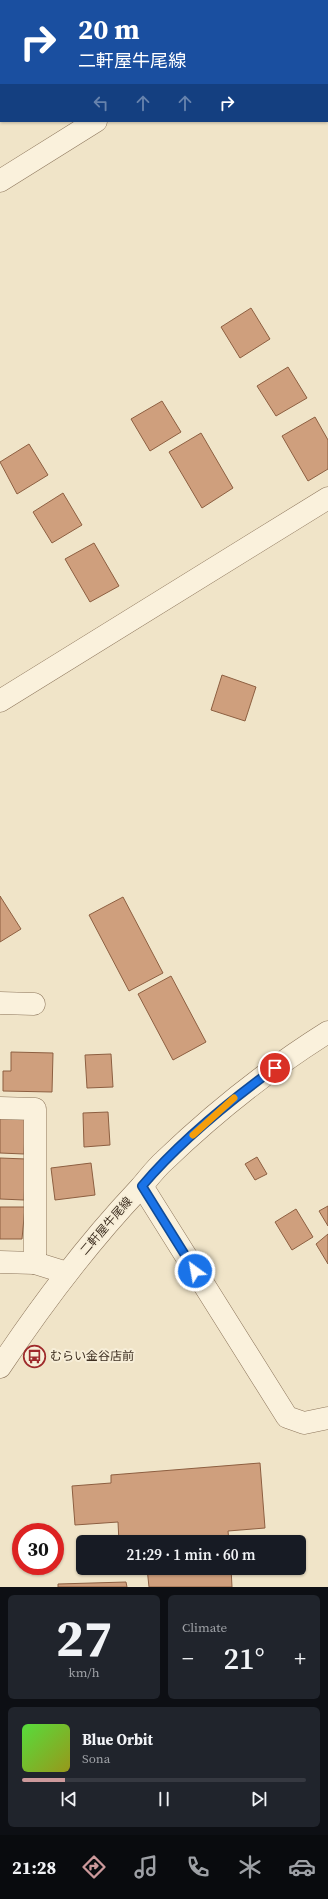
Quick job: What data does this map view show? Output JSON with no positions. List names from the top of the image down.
{
  "streets": {
    "street": ["二軒屋牛尾線"]
  },
  "places": {
    "bus stop": ["むらい金谷店前"]
  },
  "page": {
    "turn": ["20 m", "二軒屋牛尾線"],
    "limit": "30",
    "trip": "21:29 · 1 min · 60 m",
    "tile": [
      ["27", "km/h"],
      "Climate"
    ],
    "heat": ["−", "21°", "+"],
    "song": ["Blue Orbit", "Sona"],
    "tabs": "21:28"
  }
}
